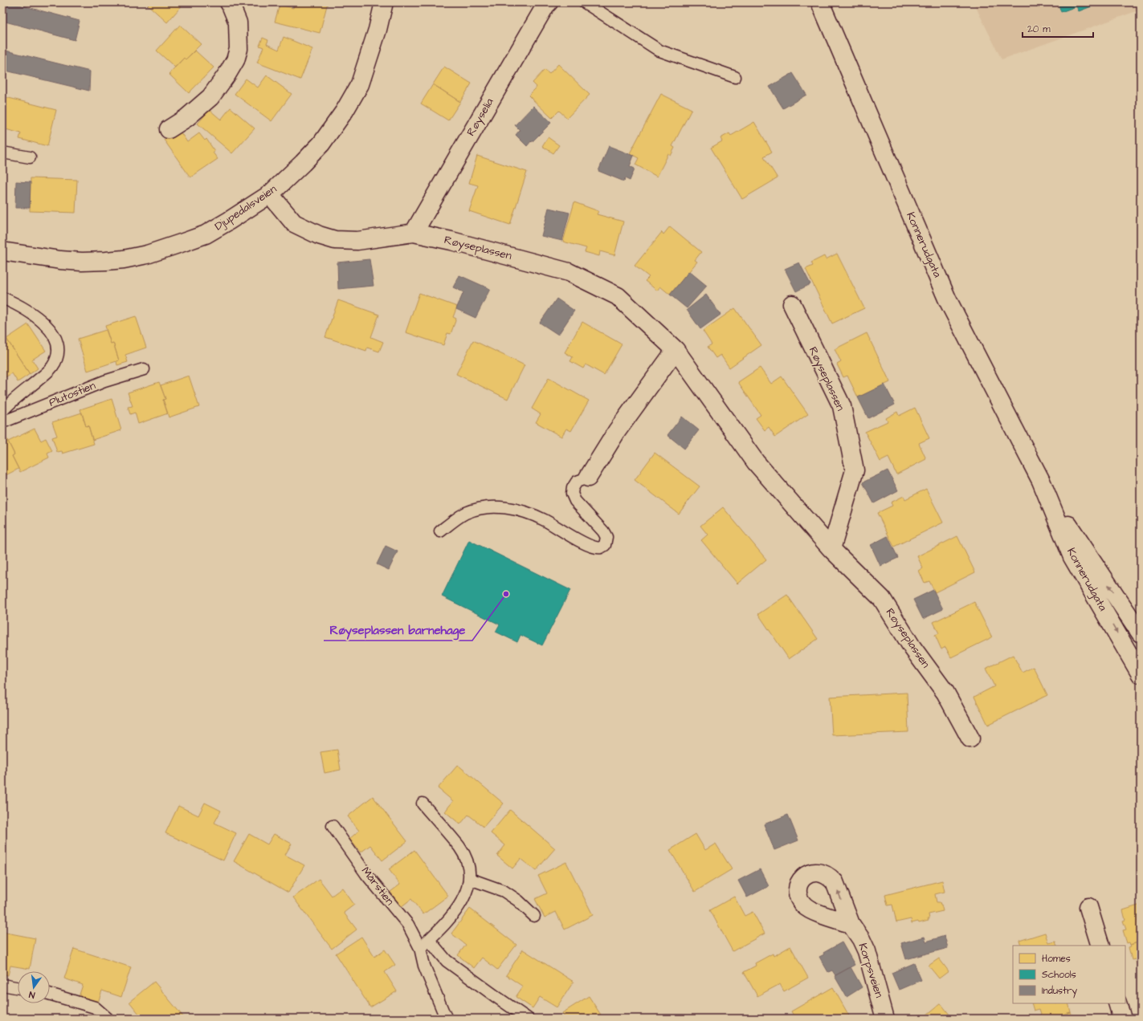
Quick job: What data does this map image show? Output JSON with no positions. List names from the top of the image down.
{
  "streets": {
    "street": [
      "Røyselia",
      "Djupedalsveien",
      "Konnerudgata",
      "Røyseplassen",
      "Korpsveien"
    ],
    "lane": ["Plutostien", "Mårstien"]
  },
  "crossings": [
    ["Røyselia", "Røyseplassen"],
    ["Djupedalsveien", "Røyseplassen"]
  ],
  "places": ["Røyseplassen barnehage"],
  "legend": ["Homes", "Schools", "Industry"],
  "scale_bar": "20 m",
  "north": "bottom"
}
